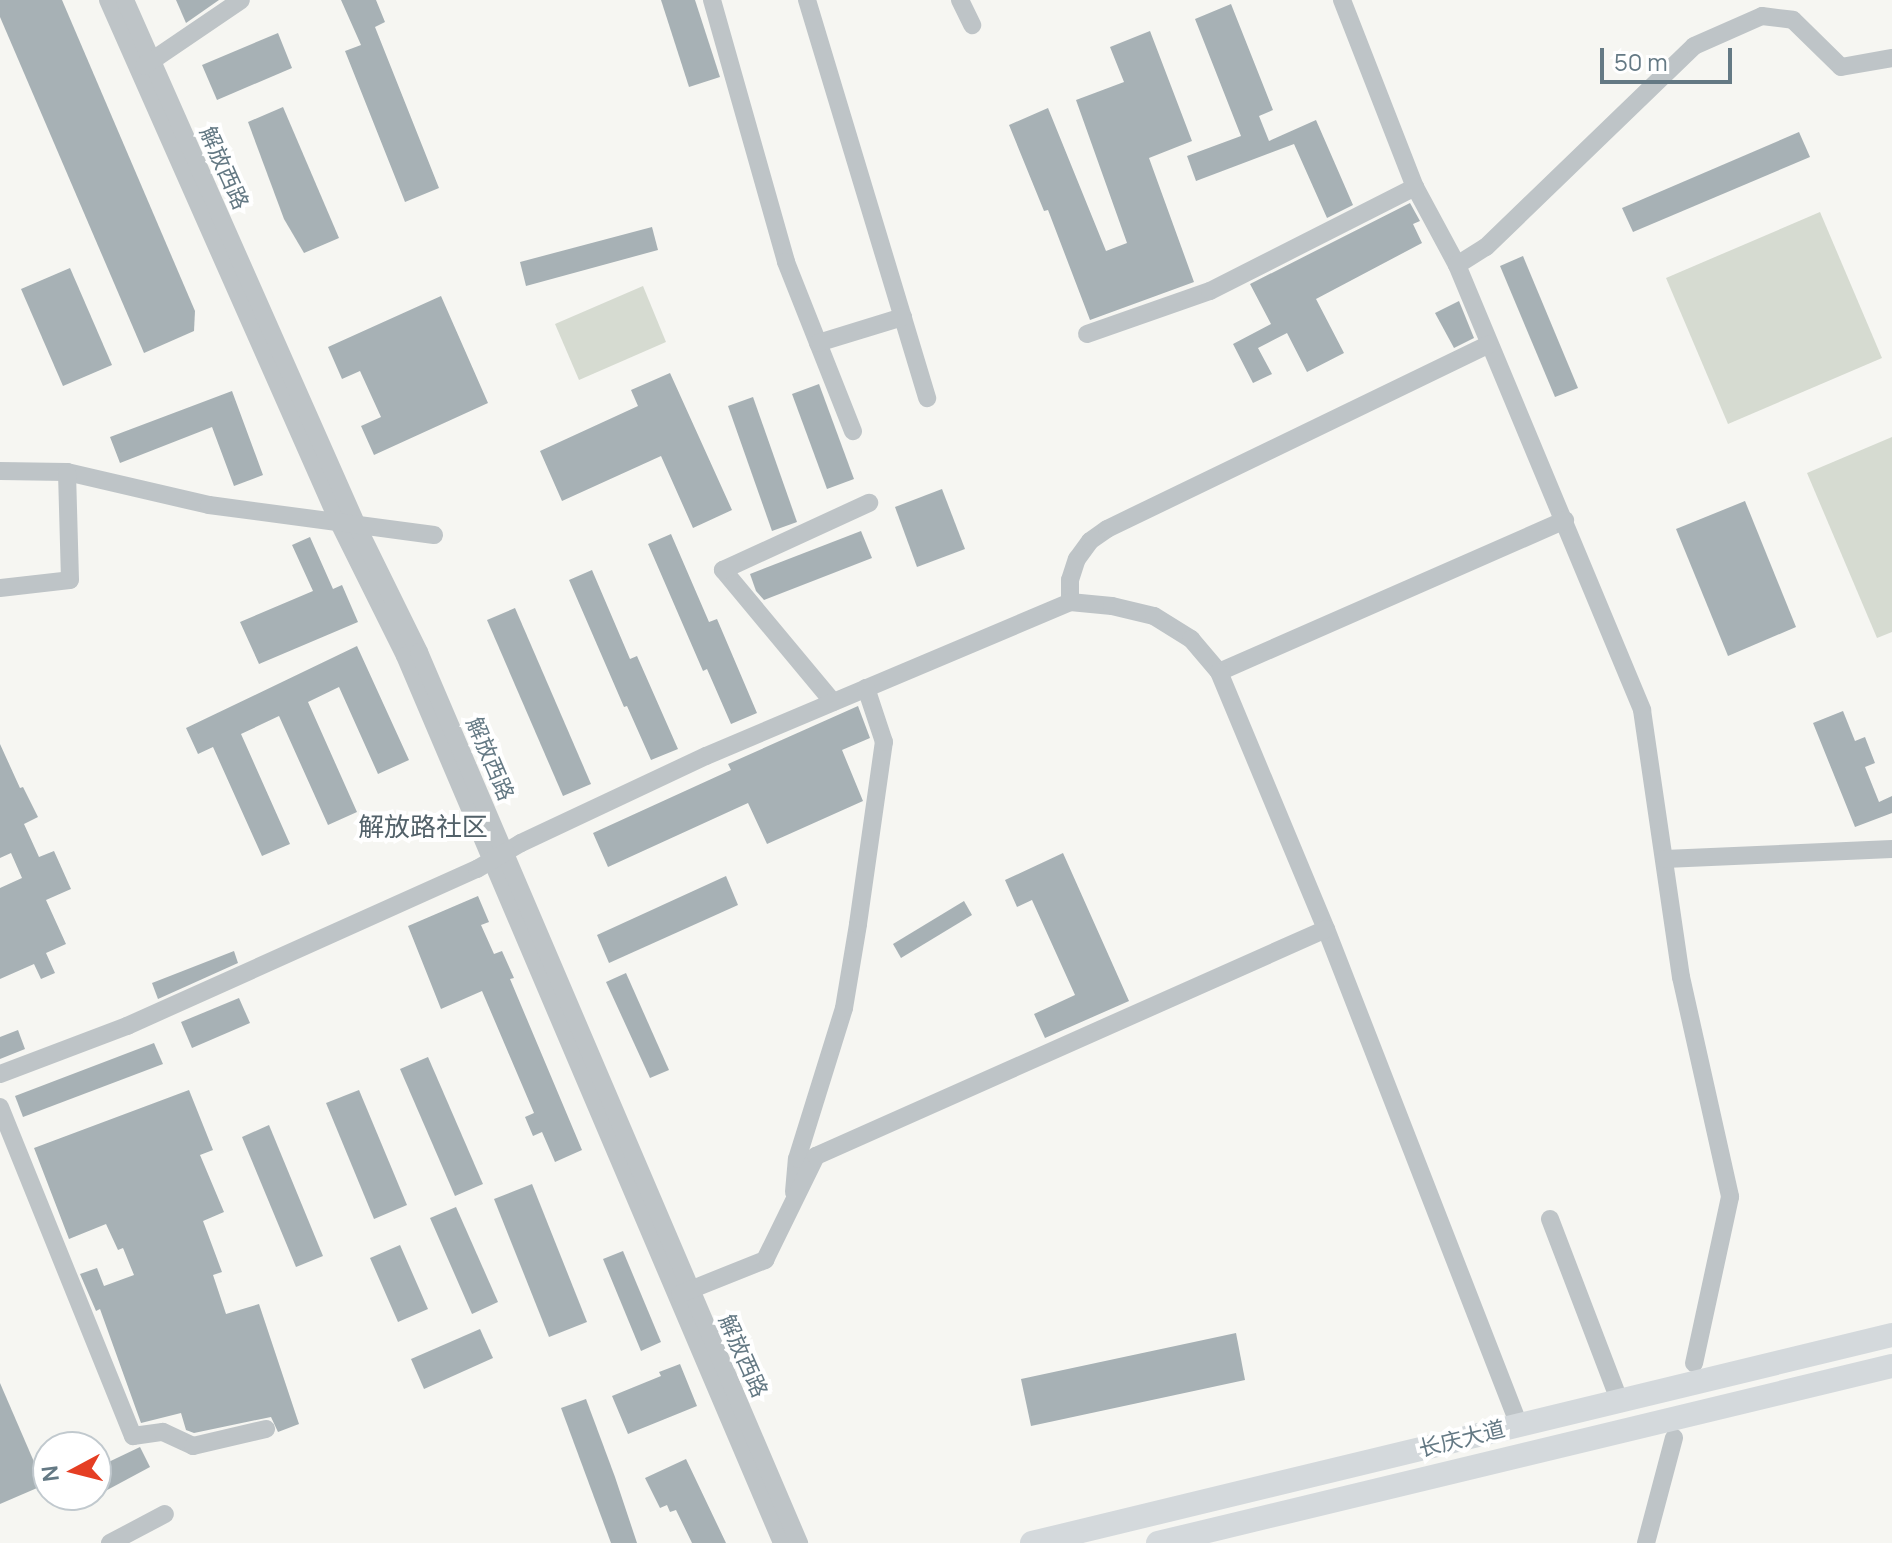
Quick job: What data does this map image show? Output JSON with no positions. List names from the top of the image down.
{
  "streets": {
    "main road": ["长庆大道"],
    "street": ["解放西路"]
  },
  "districts": ["解放路社区"],
  "scale_bar": "50 m",
  "north": "left"
}
